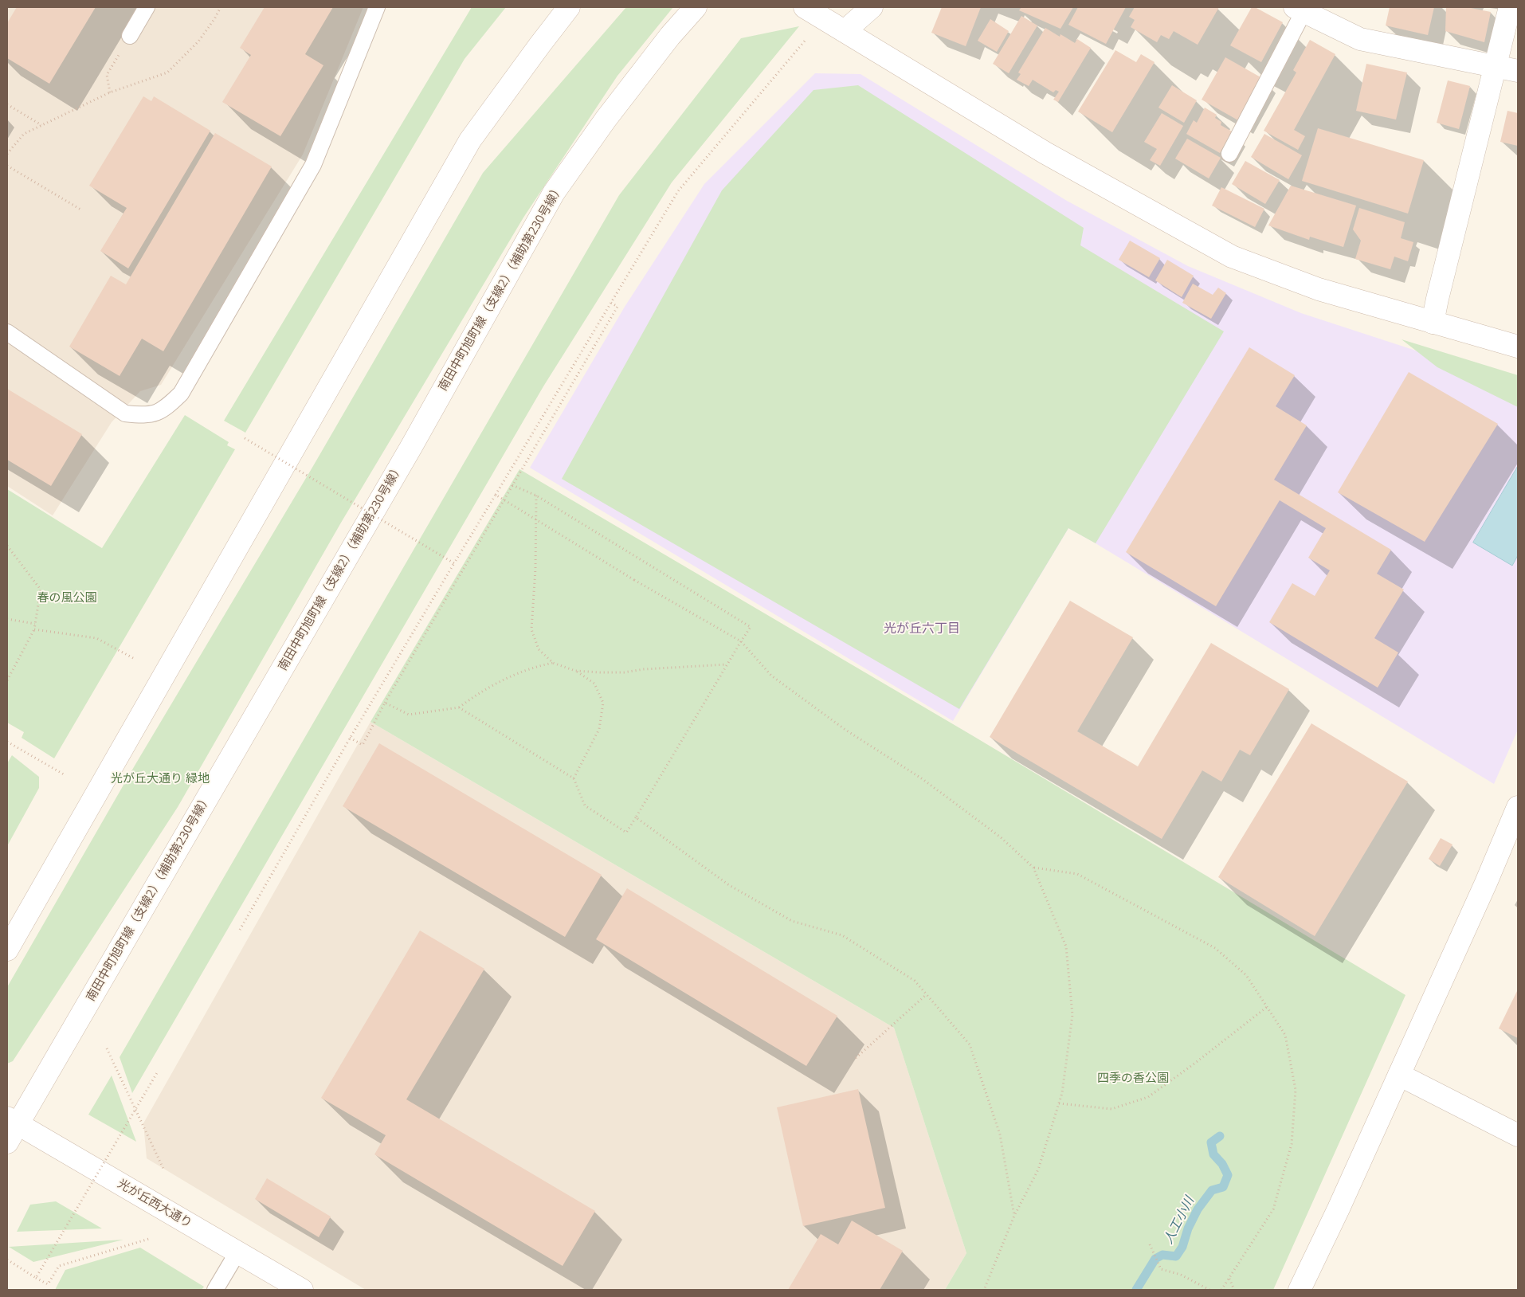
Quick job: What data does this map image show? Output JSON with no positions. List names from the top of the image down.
{
  "streets": {
    "street": ["南田中町旭町線（支線2）（補助第230号線）", "光が丘西大通り"]
  },
  "crossings": [
    ["南田中町旭町線（支線2）（補助第230号線）", "光が丘西大通り"]
  ],
  "districts": ["光が丘六丁目"],
  "water": ["人工小川"],
  "parks": ["春の風公園", "光が丘大通り 緑地", "四季の香公園"]
}
